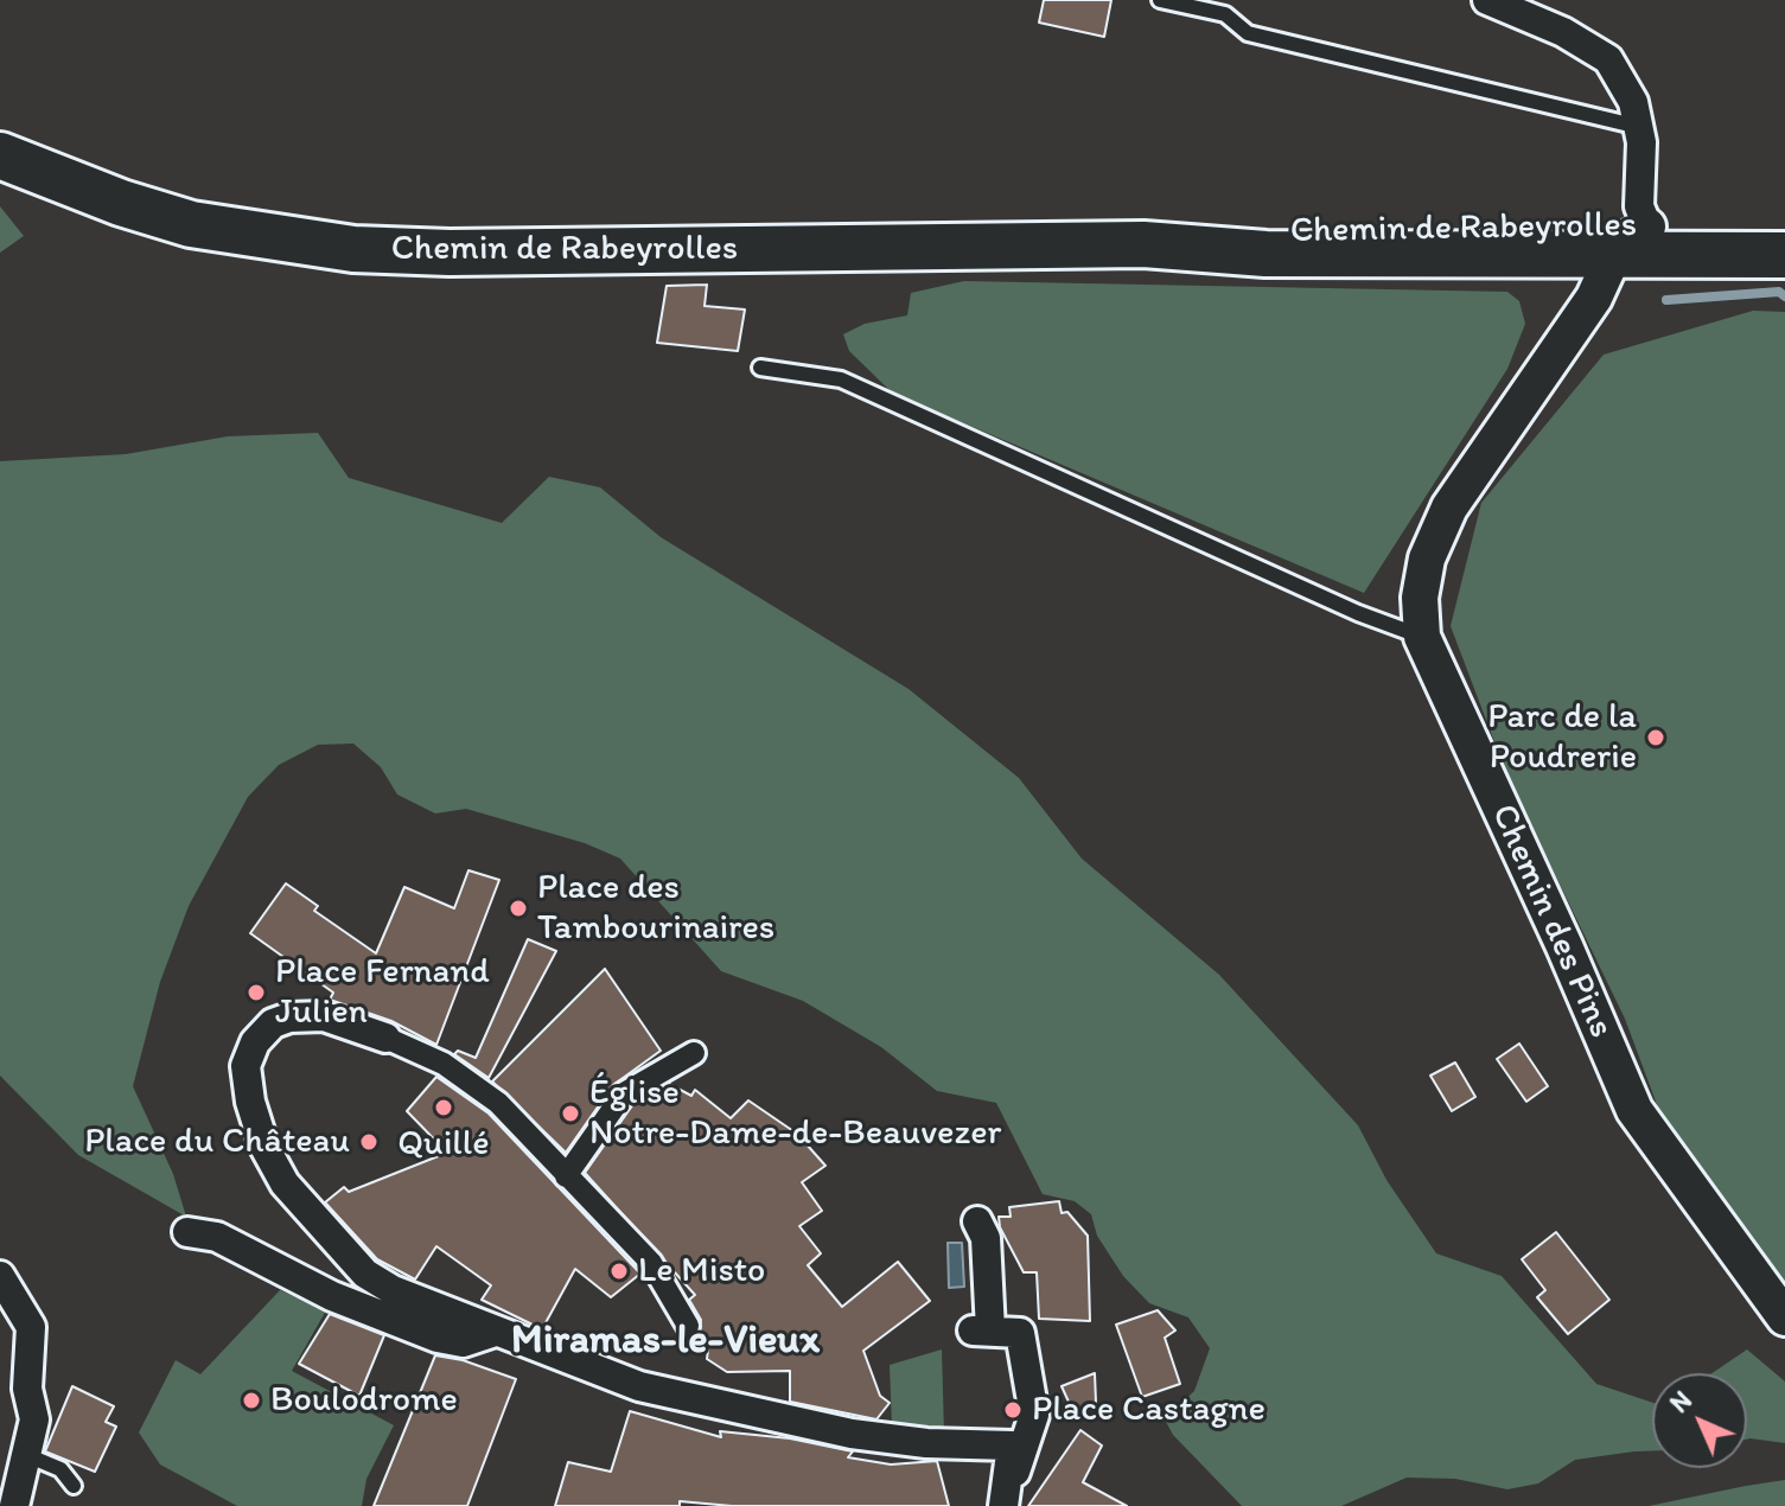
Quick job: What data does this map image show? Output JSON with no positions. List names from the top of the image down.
{
  "streets": {
    "main road": ["Chemin de Rabeyrolles"],
    "street": ["Chemin des Pins"]
  },
  "crossings": [
    ["Chemin de Rabeyrolles", "Chemin des Pins"]
  ],
  "districts": ["Miramas-le-Vieux"],
  "places": [
    "Parc de la Poudrerie",
    "Place des Tambourinaires",
    "Place Fernand Julien",
    "Quillé",
    "Église Notre-Dame-de-Beauvezer",
    "Place du Château",
    "Le Misto",
    "Boulodrome",
    "Place Castagne"
  ],
  "north": "top left"
}
